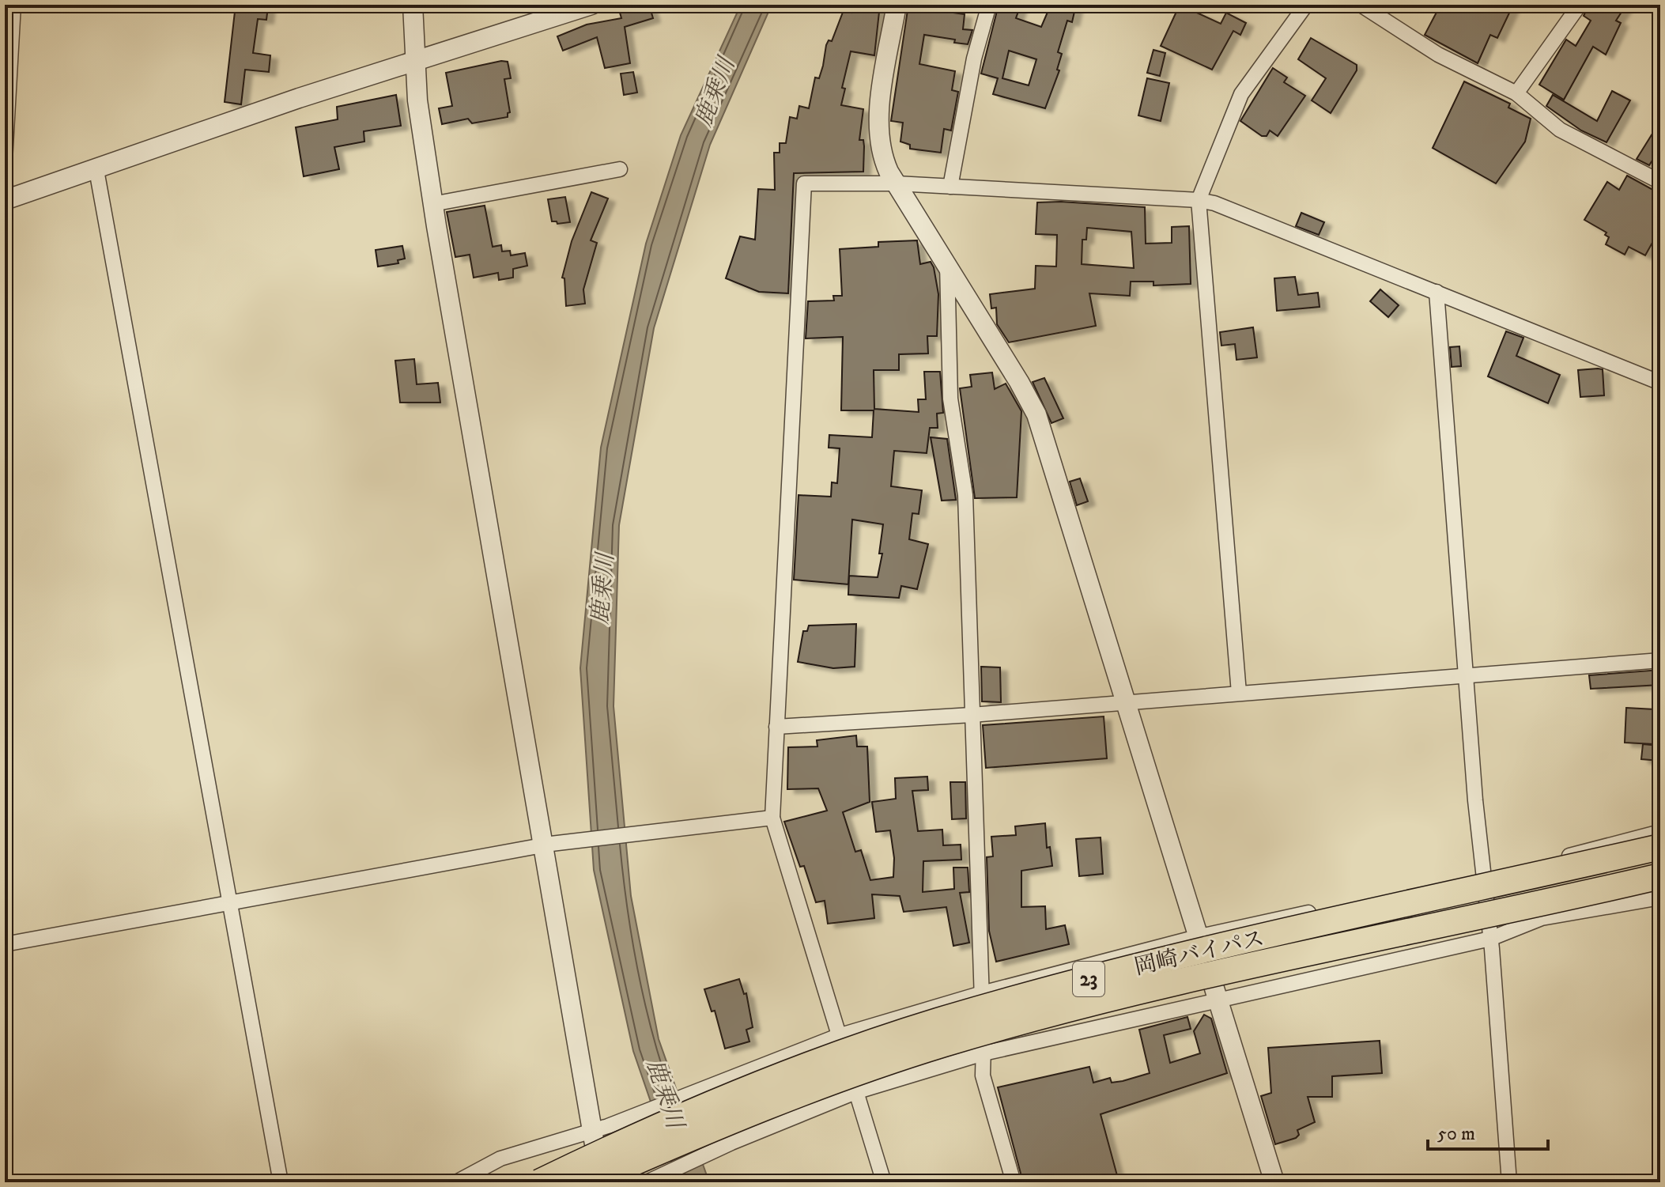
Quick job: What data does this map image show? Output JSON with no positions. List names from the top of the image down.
{
  "streets": {
    "highway": ["岡崎バイパス", "23"]
  },
  "water": ["鹿乗川"],
  "scale_bar": "50 m"
}
